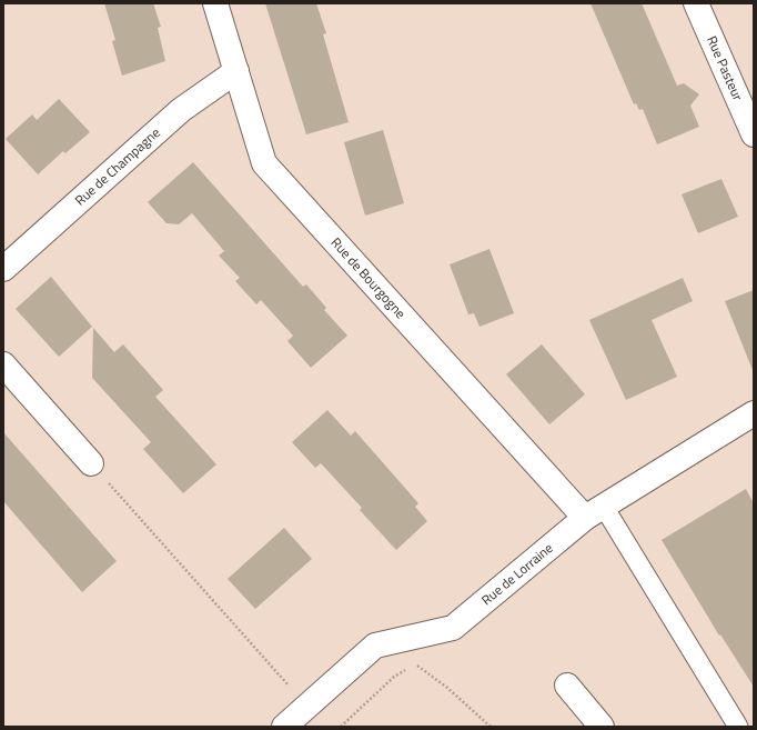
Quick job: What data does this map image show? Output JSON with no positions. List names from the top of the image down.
{
  "streets": {
    "street": [
      "Rue Pasteur",
      "Rue de Champagne",
      "Rue de Bourgogne",
      "Rue de Lorraine"
    ]
  },
  "crossings": [
    ["Rue de Champagne", "Rue de Bourgogne"],
    ["Rue de Bourgogne", "Rue de Lorraine"]
  ]
}
